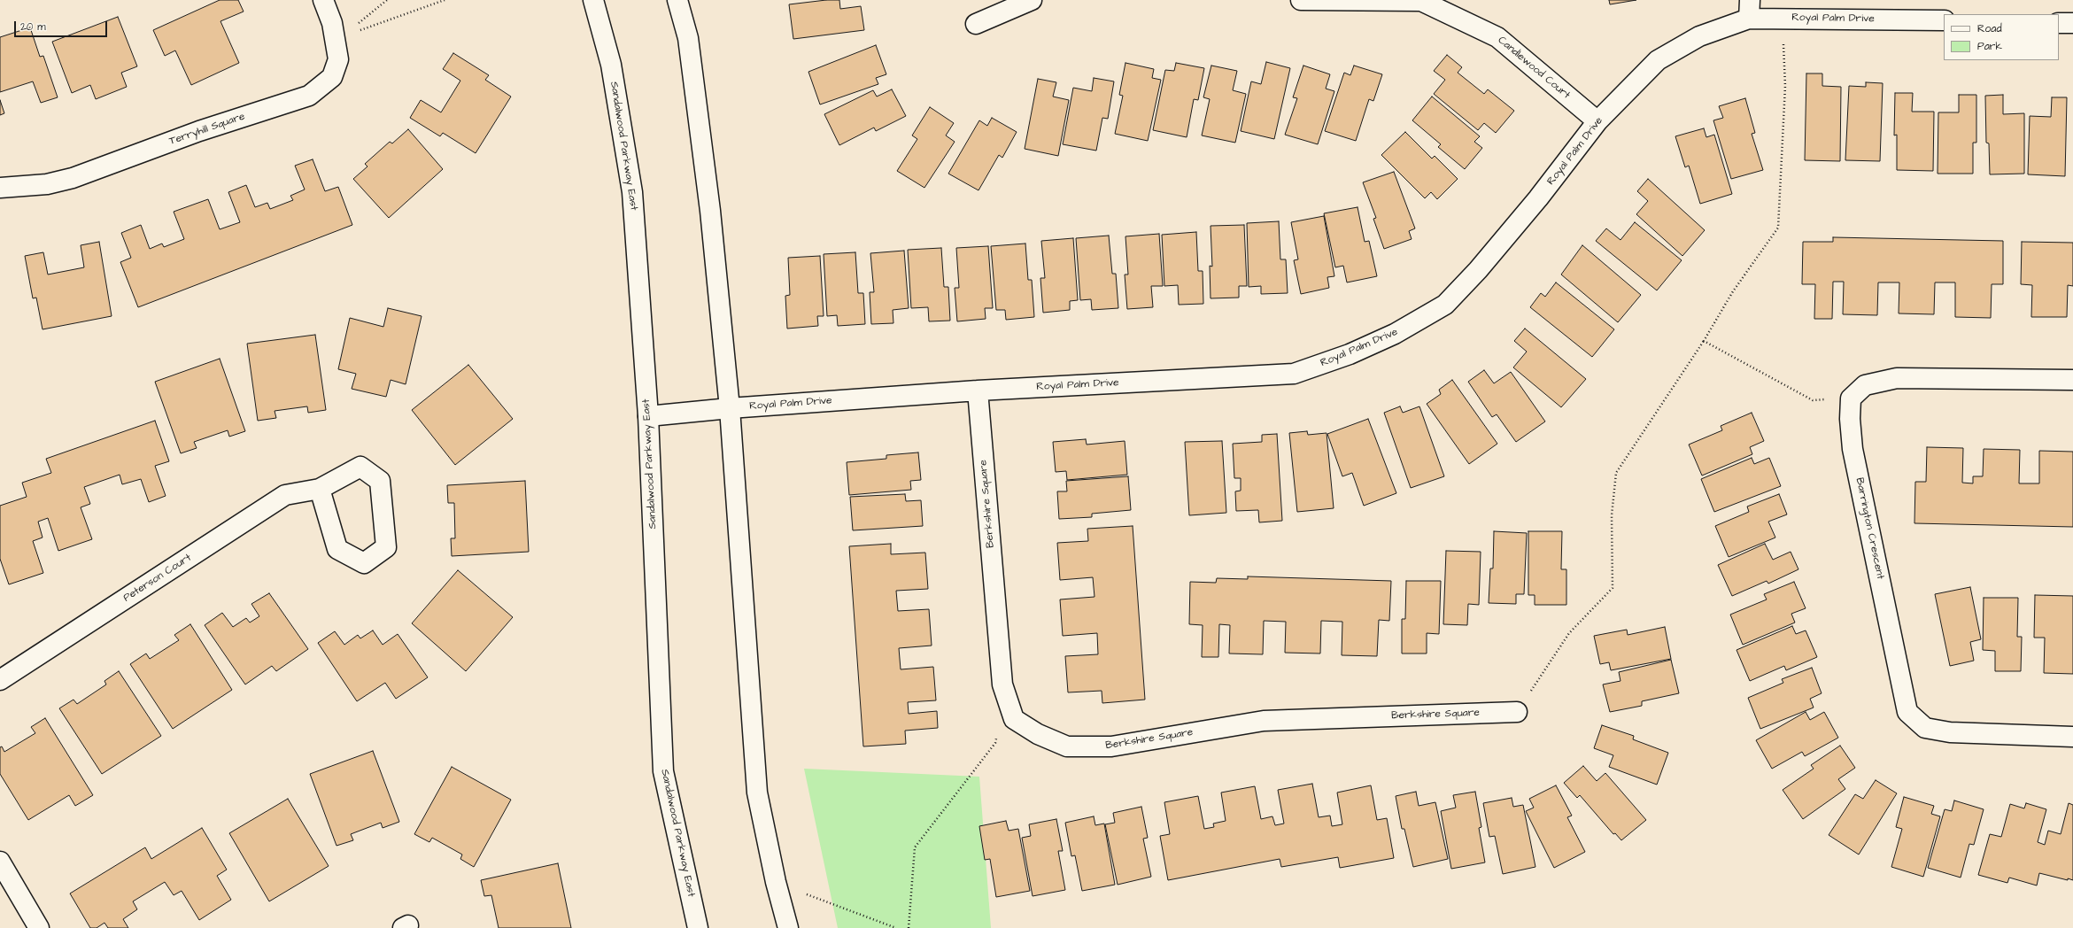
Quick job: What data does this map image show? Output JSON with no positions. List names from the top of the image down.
{
  "streets": {
    "street": [
      "Royal Palm Drive",
      "Candlewood Court",
      "Terryhill Square",
      "Sandalwood Parkway East",
      "Berkshire Square",
      "Barrington Crescent",
      "Peterson Court"
    ]
  },
  "crossings": [
    ["Royal Palm Drive", "Candlewood Court"],
    ["Royal Palm Drive", "Sandalwood Parkway East"],
    ["Royal Palm Drive", "Berkshire Square"]
  ],
  "legend": ["Road", "Park"],
  "scale_bar": "20 m"
}
